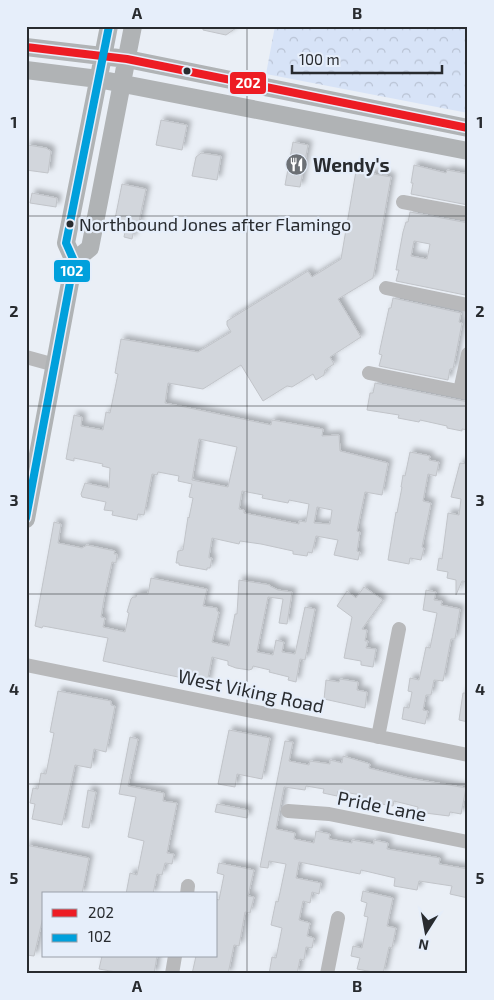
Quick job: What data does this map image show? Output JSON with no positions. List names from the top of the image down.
{
  "streets": {
    "street": ["West Viking Road", "Pride Lane"]
  },
  "places": {
    "restaurant": ["Wendy's"],
    "other": ["Northbound Jones after Flamingo"]
  },
  "lines": ["transit line 102", "transit line 202"],
  "legend": ["202", "102"],
  "scale_bar": "100 m",
  "north": "bottom",
  "grid": {
    "columns": ["A", "B"],
    "rows": [
      "1",
      "2",
      "3",
      "4",
      "5"
    ]
  }
}
